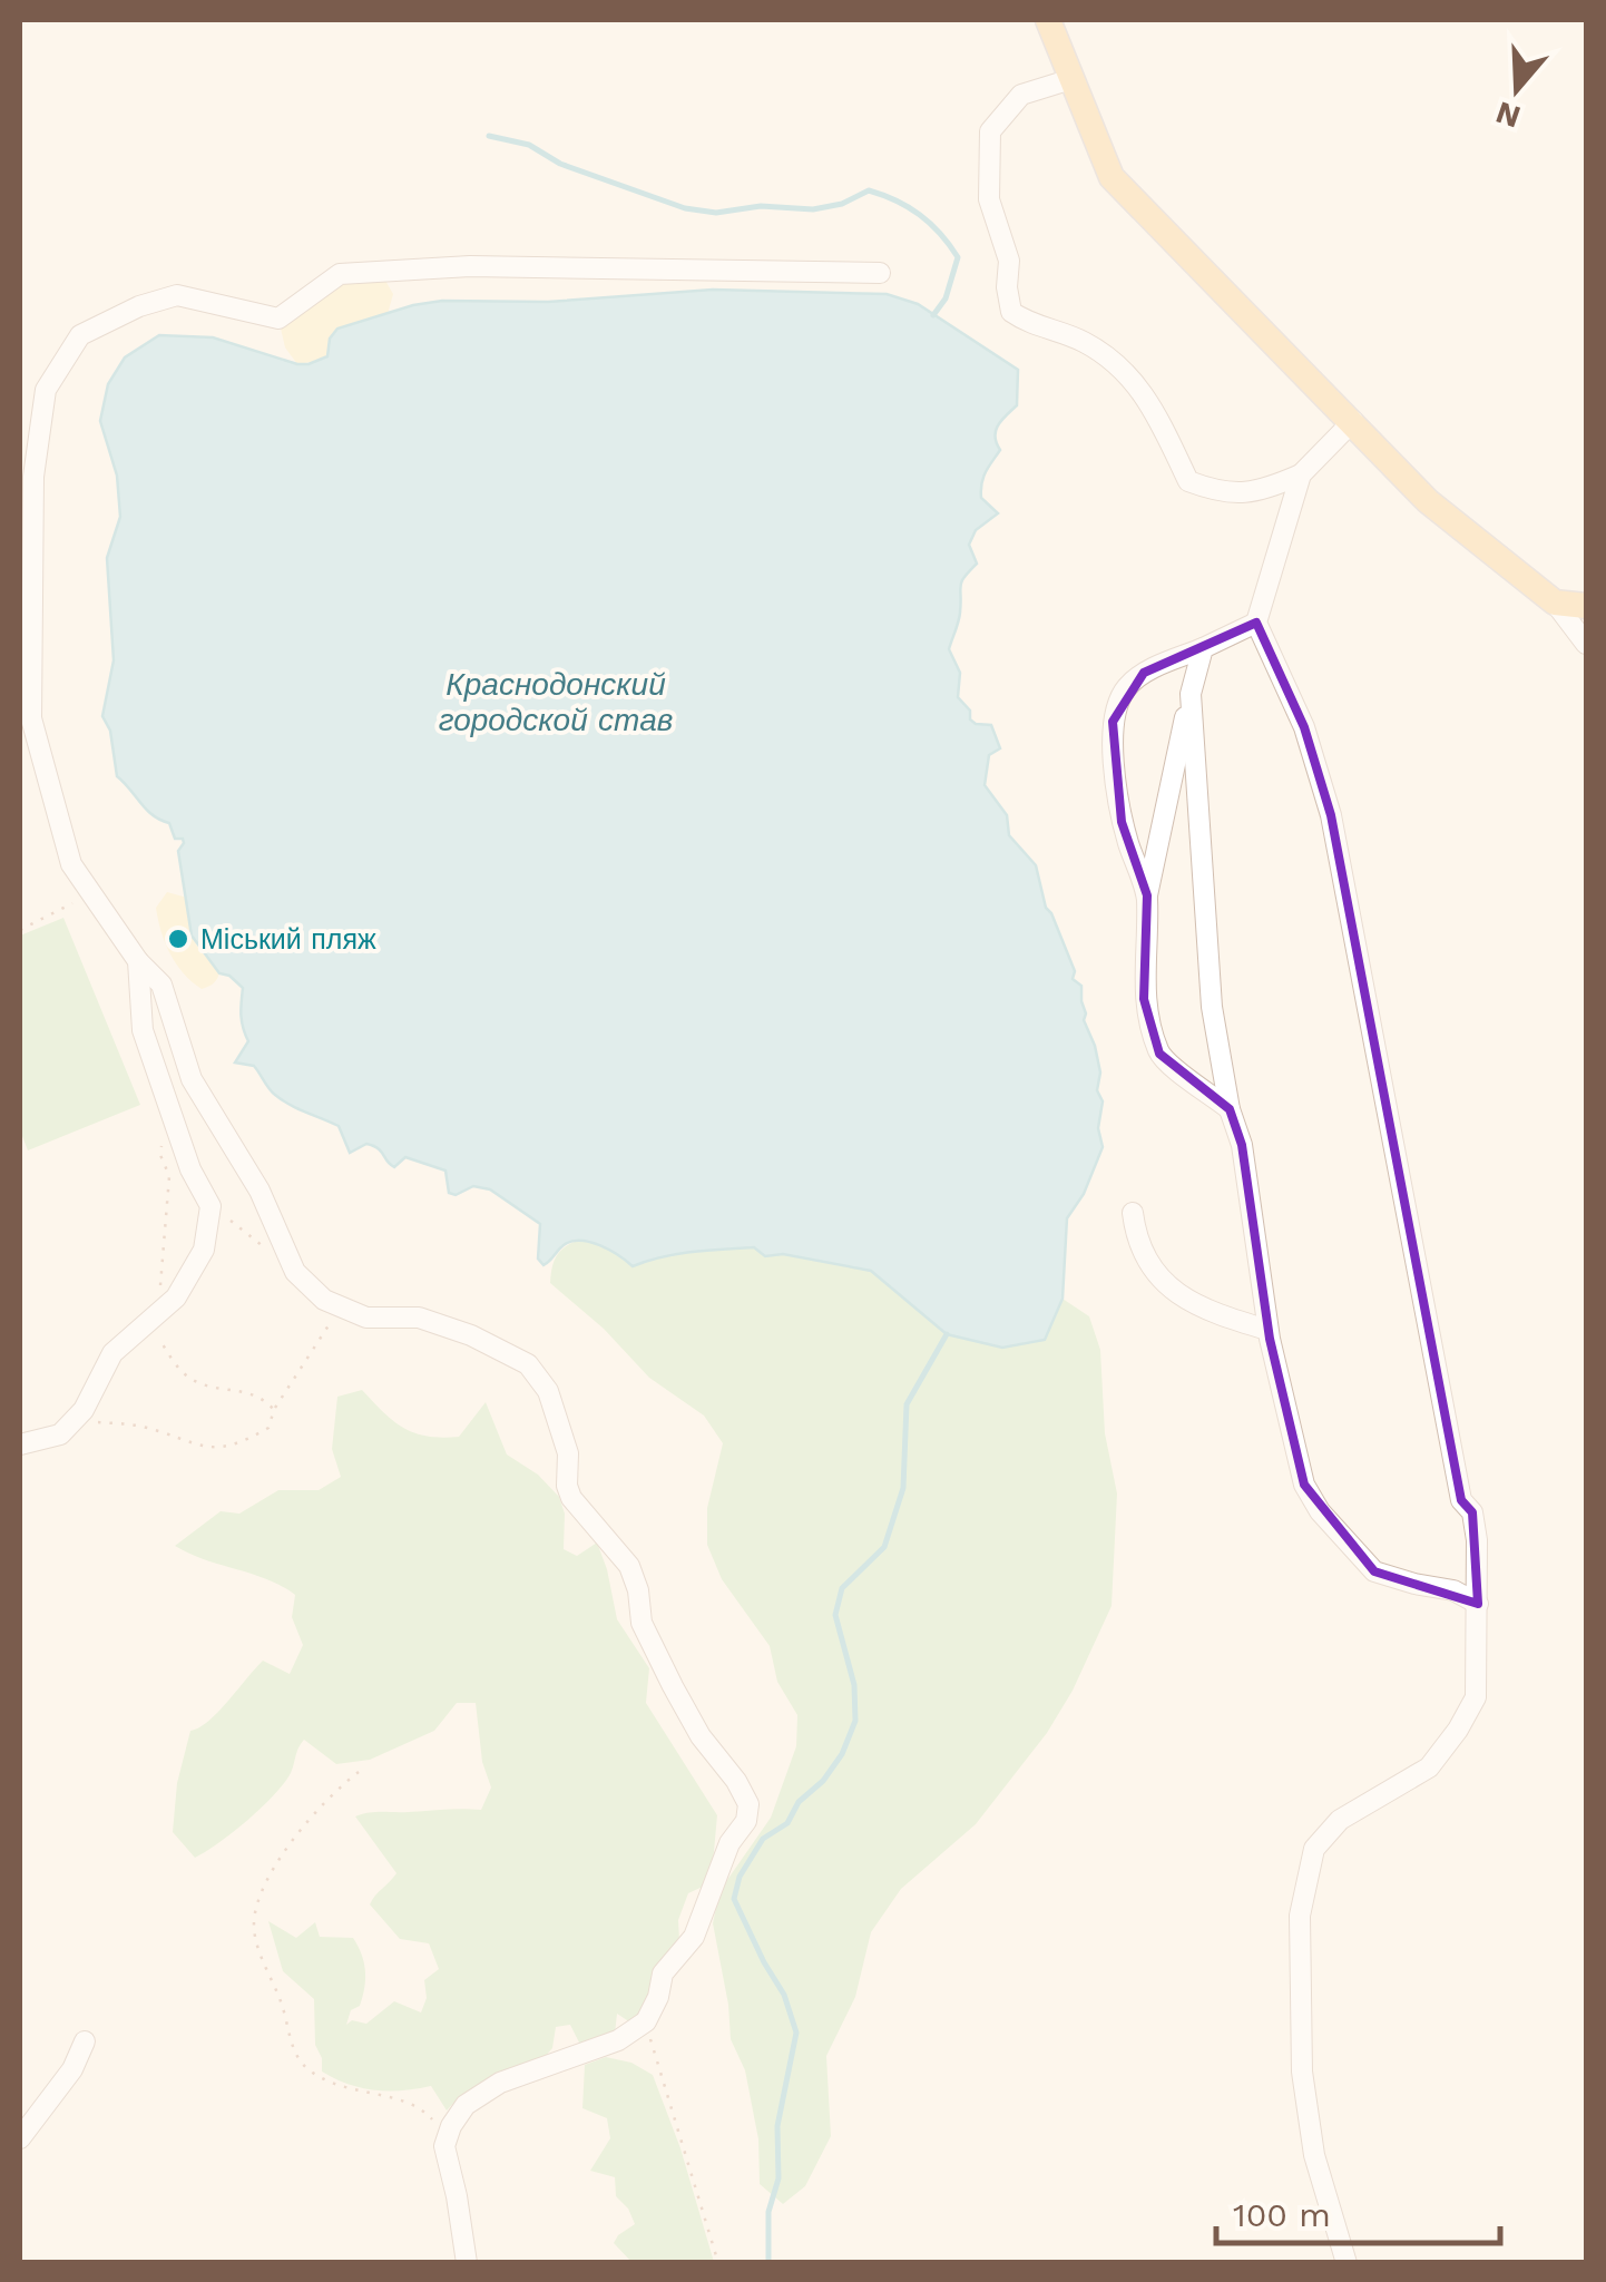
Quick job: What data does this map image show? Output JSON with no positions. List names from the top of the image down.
{
  "water": ["Краснодонский городской став"],
  "places": ["Міський пляж"],
  "scale_bar": "100 m",
  "north": "bottom"
}
